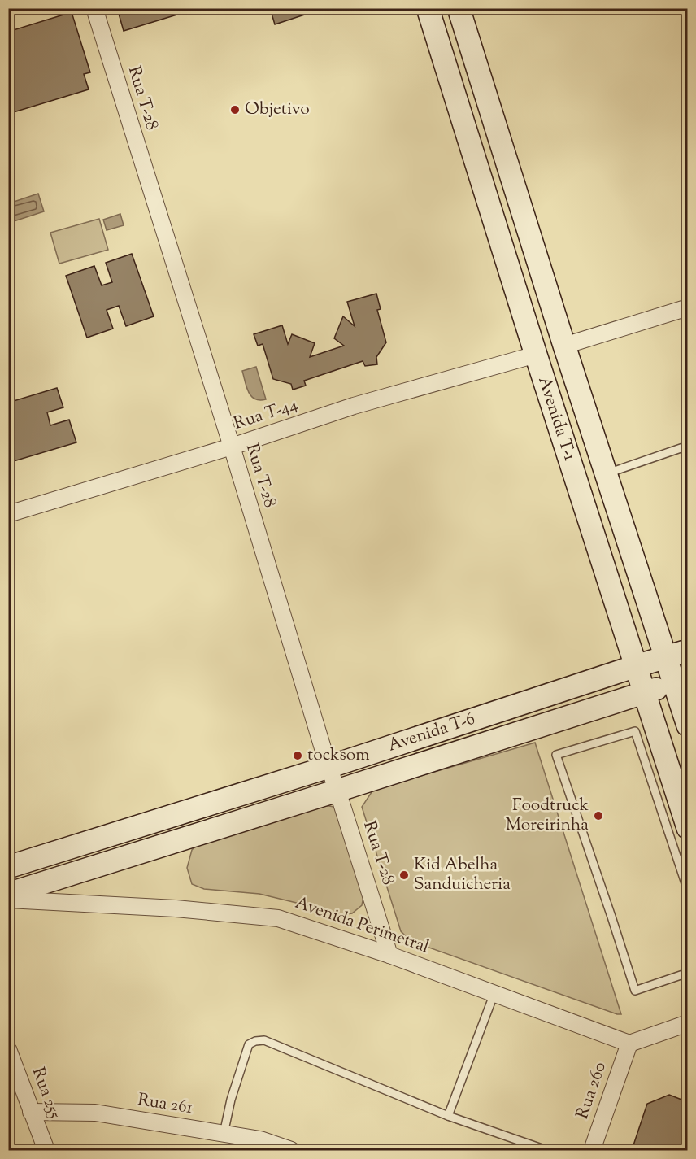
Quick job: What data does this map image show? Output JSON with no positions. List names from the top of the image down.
{
  "streets": {
    "street": [
      "Rua T-28",
      "Rua T-44",
      "Avenida T-1",
      "Avenida T-6",
      "Avenida Perimetral",
      "Rua 260",
      "Rua 255",
      "Rua 261"
    ]
  },
  "crossings": [
    ["Rua T-28", "Rua T-44"],
    ["Rua T-28", "Avenida T-6"],
    ["Rua T-28", "Avenida Perimetral"],
    ["Rua T-44", "Avenida T-1"],
    ["Avenida T-1", "Avenida T-6"],
    ["Avenida Perimetral", "Rua 260"],
    ["Rua 255", "Rua 261"]
  ],
  "places": [
    "Objetivo",
    "tocksom",
    "Foodtruck Moreirinha",
    "Kid Abelha Sanduicheria"
  ]
}
